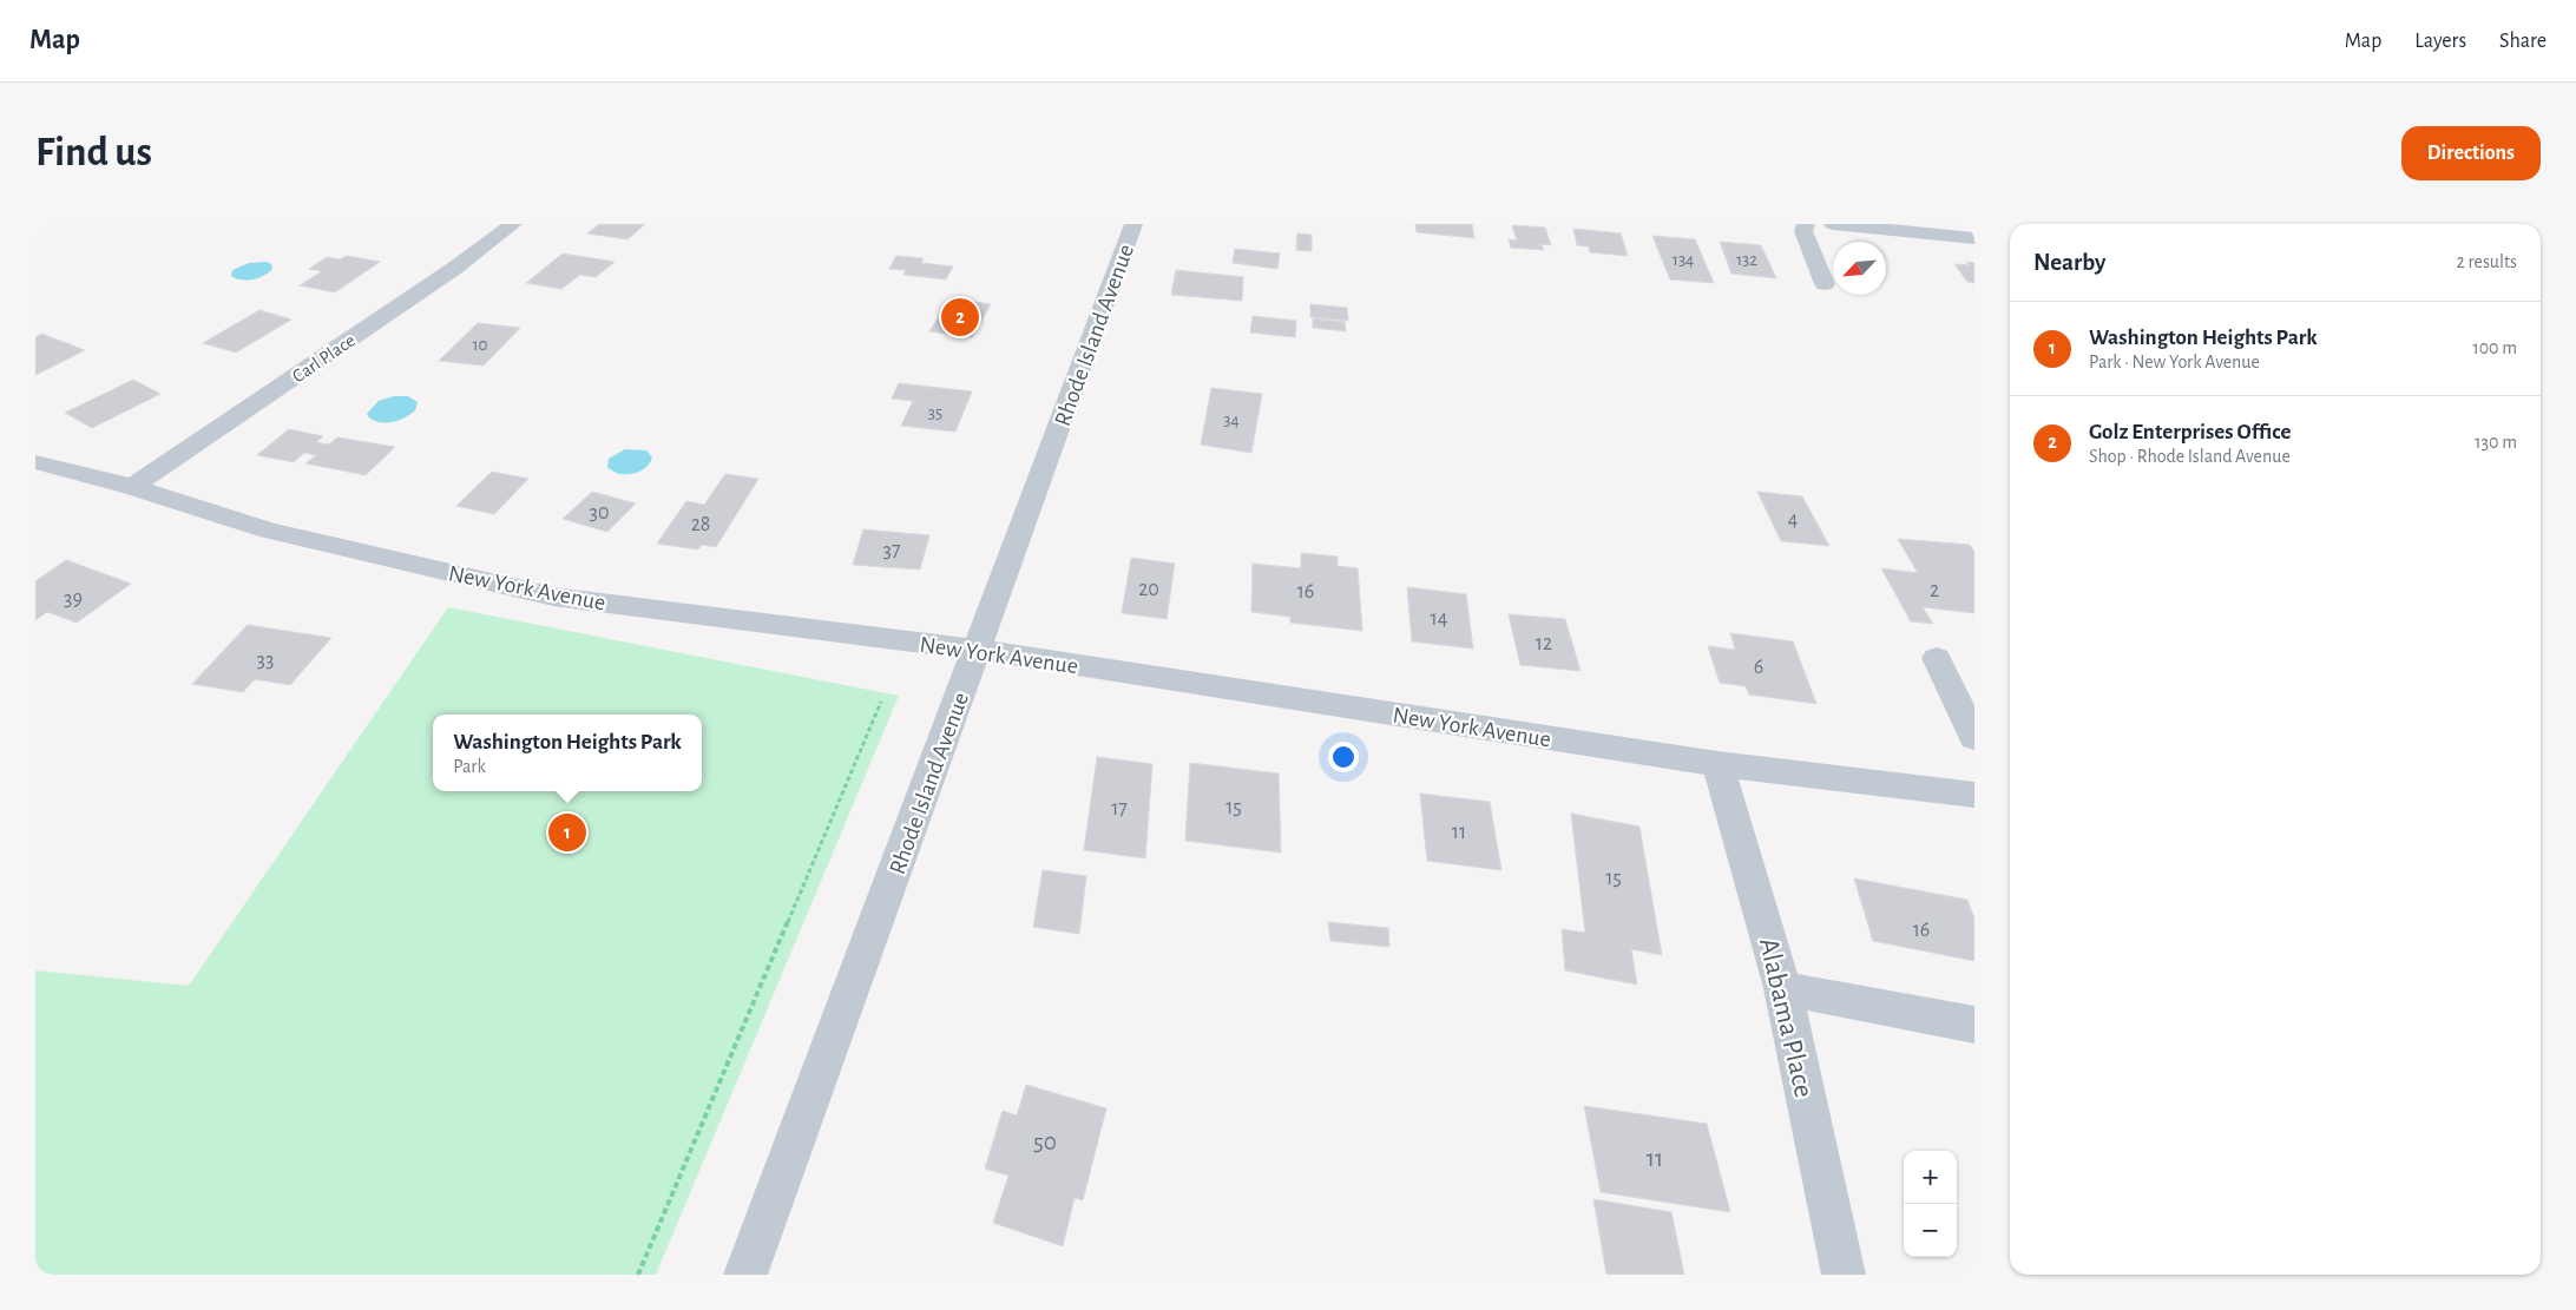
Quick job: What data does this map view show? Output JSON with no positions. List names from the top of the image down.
{
  "streets": {
    "street": [
      "Rhode Island Avenue",
      "Carl Place",
      "New York Avenue",
      "Alabama Place"
    ]
  },
  "crossings": [
    ["Rhode Island Avenue", "New York Avenue"],
    ["Carl Place", "New York Avenue"],
    ["New York Avenue", "Alabama Place"]
  ],
  "house_numbers": [
    "134",
    "132",
    "10",
    "35",
    "34",
    "30",
    "4",
    "28",
    "37",
    "20",
    "2",
    "16",
    "39",
    "14",
    "12",
    "33",
    "6",
    "15",
    "17",
    "11",
    "15",
    "16",
    "50",
    "11"
  ],
  "north": "bottom left",
  "page": {
    "header": "Map",
    "nav": ["Map", "Layers", "Share"],
    "buttons": "Directions",
    "title": "Find us",
    "heading": ["Nearby", "2 results"],
    "pins": ["2", "1"],
    "list": [
      {
        "mark": "1",
        "name": "Washington Heights Park",
        "note": "Park · New York Avenue",
        "value": "100 m"
      },
      {
        "mark": "2",
        "name": "Golz Enterprises Office",
        "note": "Shop · Rhode Island Avenue",
        "value": "130 m"
      }
    ],
    "popup": ["Washington Heights Park", "Park"],
    "map_buttons": ["+", "−"]
  }
}
